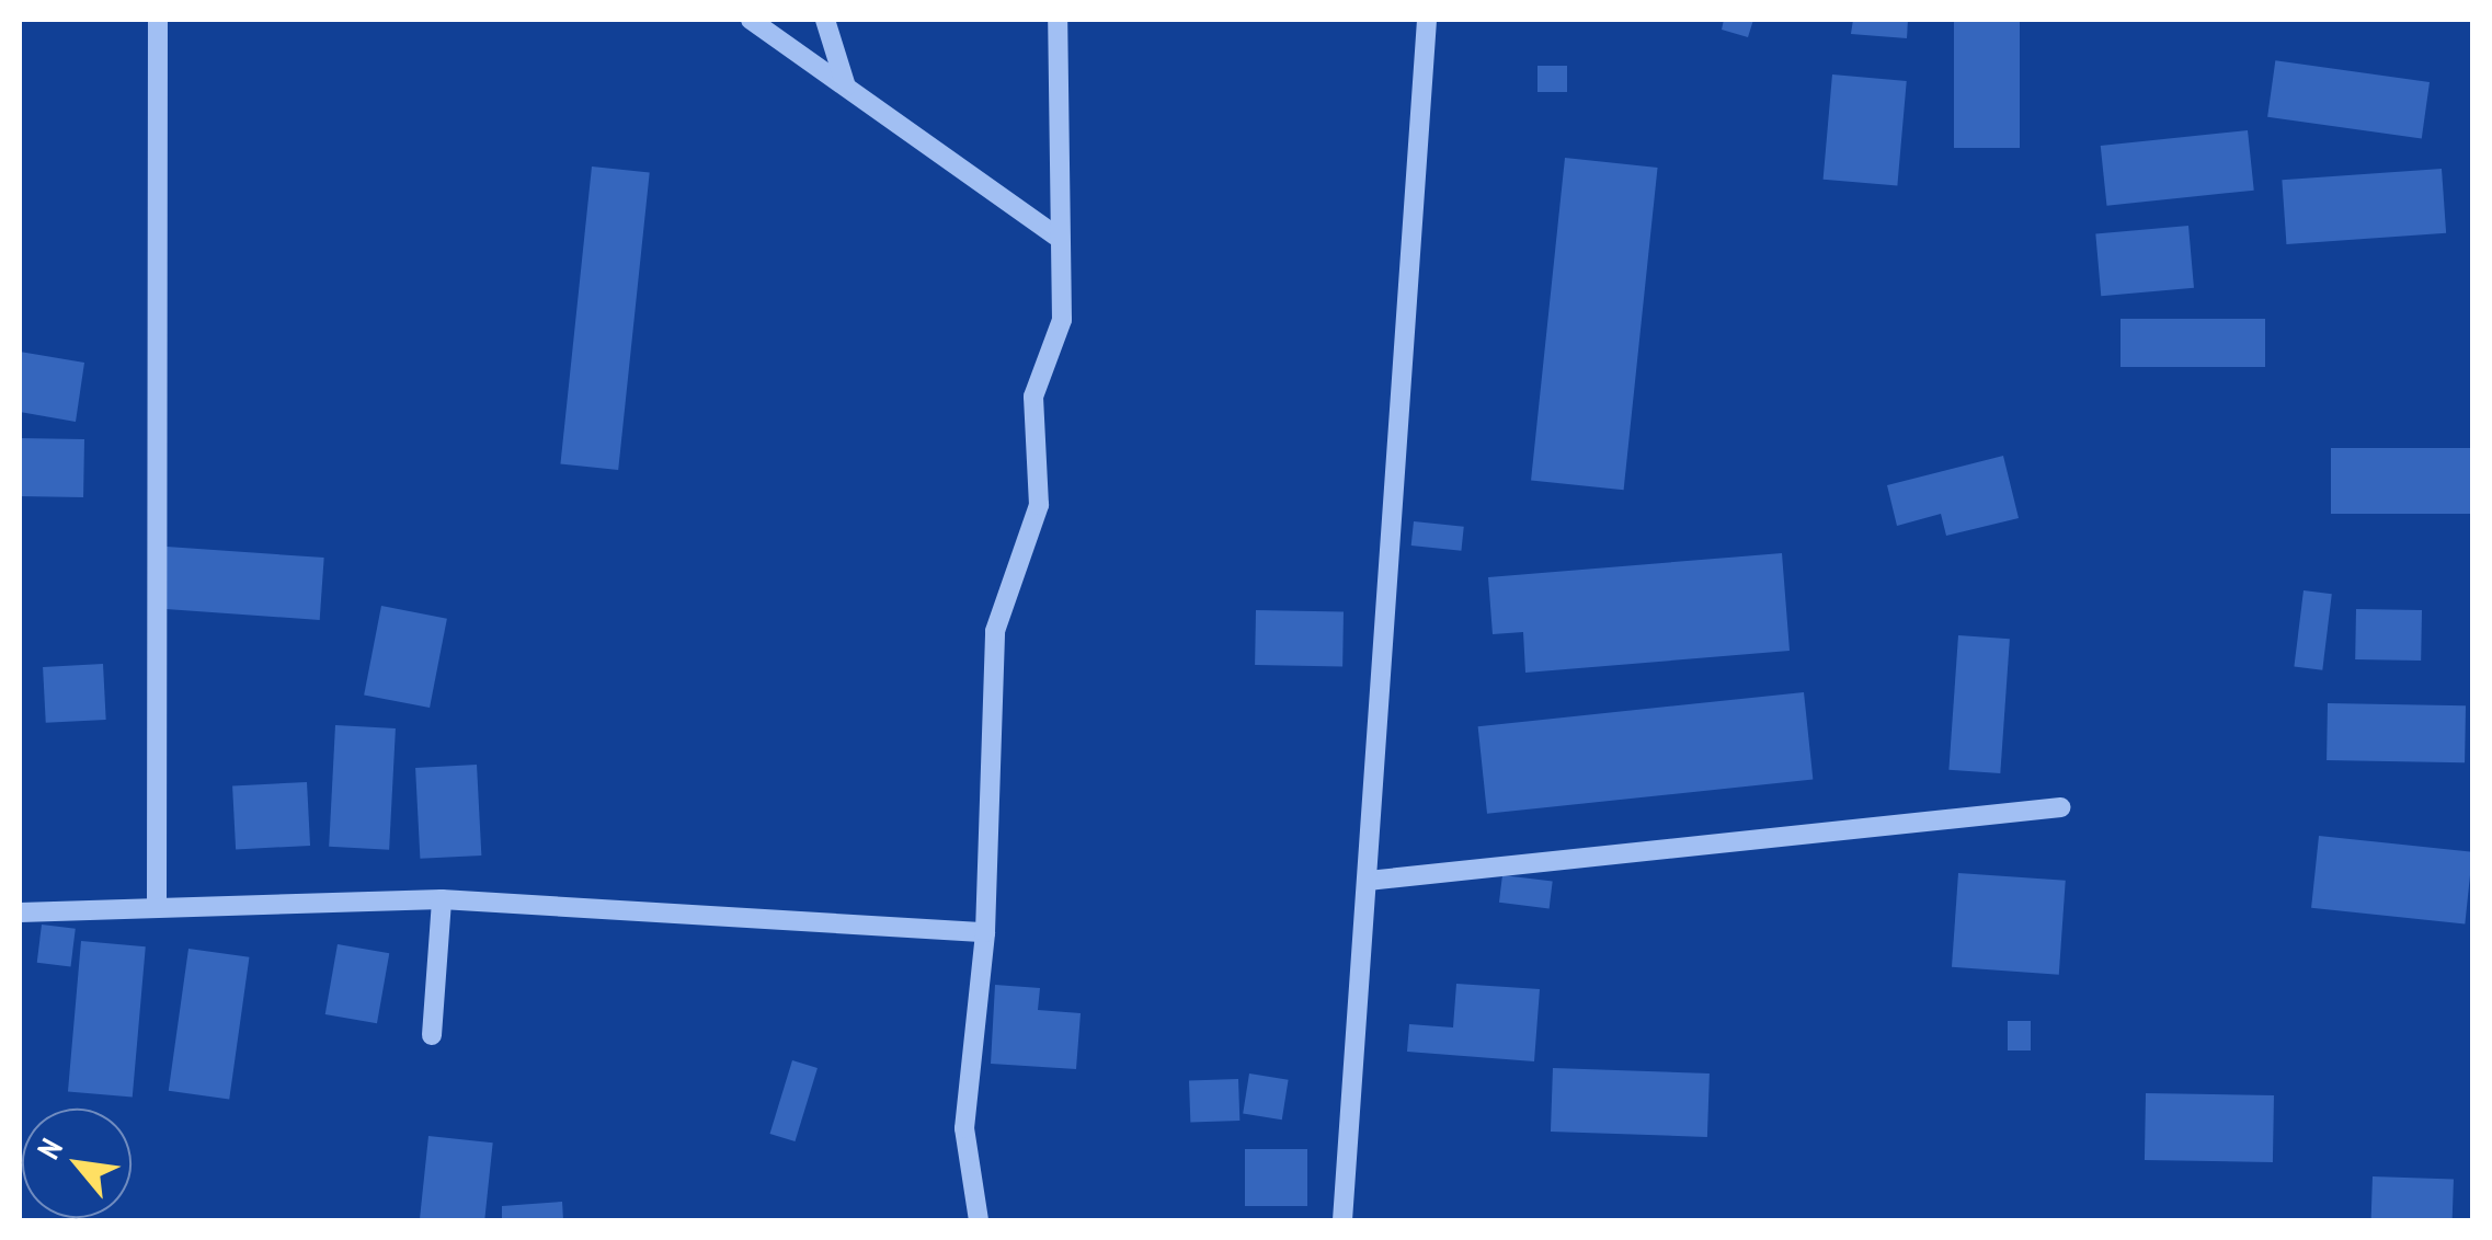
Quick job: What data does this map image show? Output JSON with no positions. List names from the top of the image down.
{
  "north": "top left"
}
